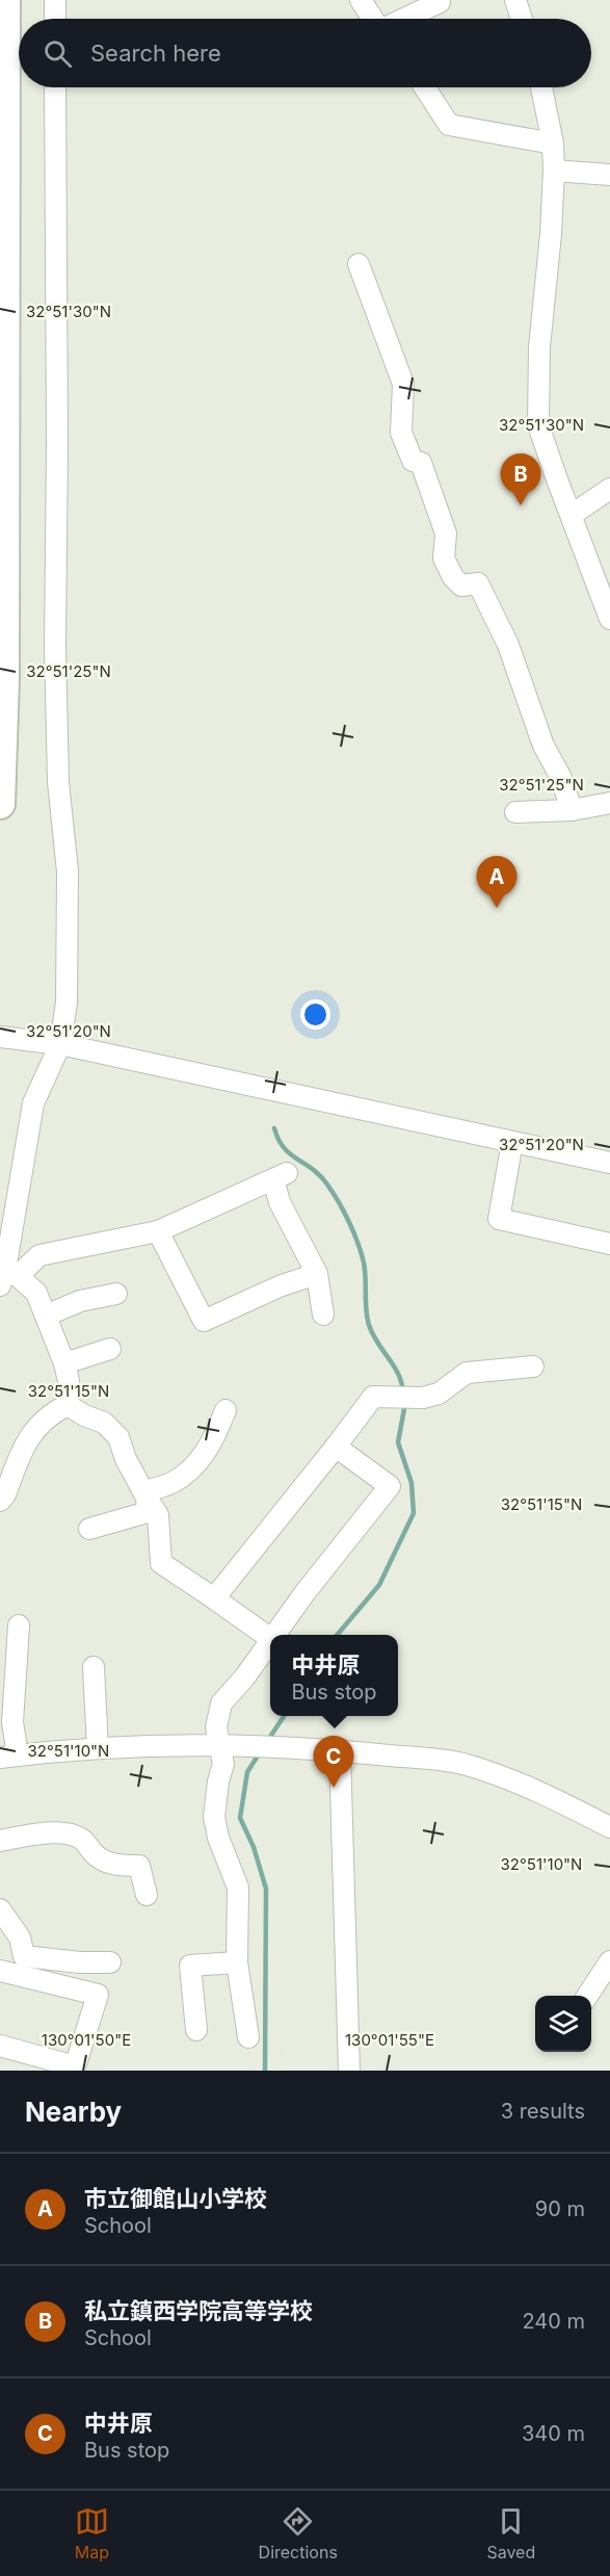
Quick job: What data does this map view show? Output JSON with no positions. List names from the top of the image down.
{
  "page": {
    "search": "Search here",
    "pins": ["B", "A", "C"],
    "popup": ["中井原", "Bus stop"],
    "heading": ["Nearby", "3 results"],
    "list": [
      {
        "mark": "A",
        "name": "市立御館山小学校",
        "note": "School",
        "value": "90 m"
      },
      {
        "mark": "B",
        "name": "私立鎮西学院高等学校",
        "note": "School",
        "value": "240 m"
      },
      {
        "mark": "C",
        "name": "中井原",
        "note": "Bus stop",
        "value": "340 m"
      }
    ],
    "nav": ["Map", "Directions", "Saved"]
  },
  "coordinates": [
    "32°51'30\"N",
    "32°51'25\"N",
    "32°51'20\"N",
    "32°51'15\"N",
    "32°51'10\"N",
    "130°01'50\"E",
    "130°01'55\"E"
  ]
}
